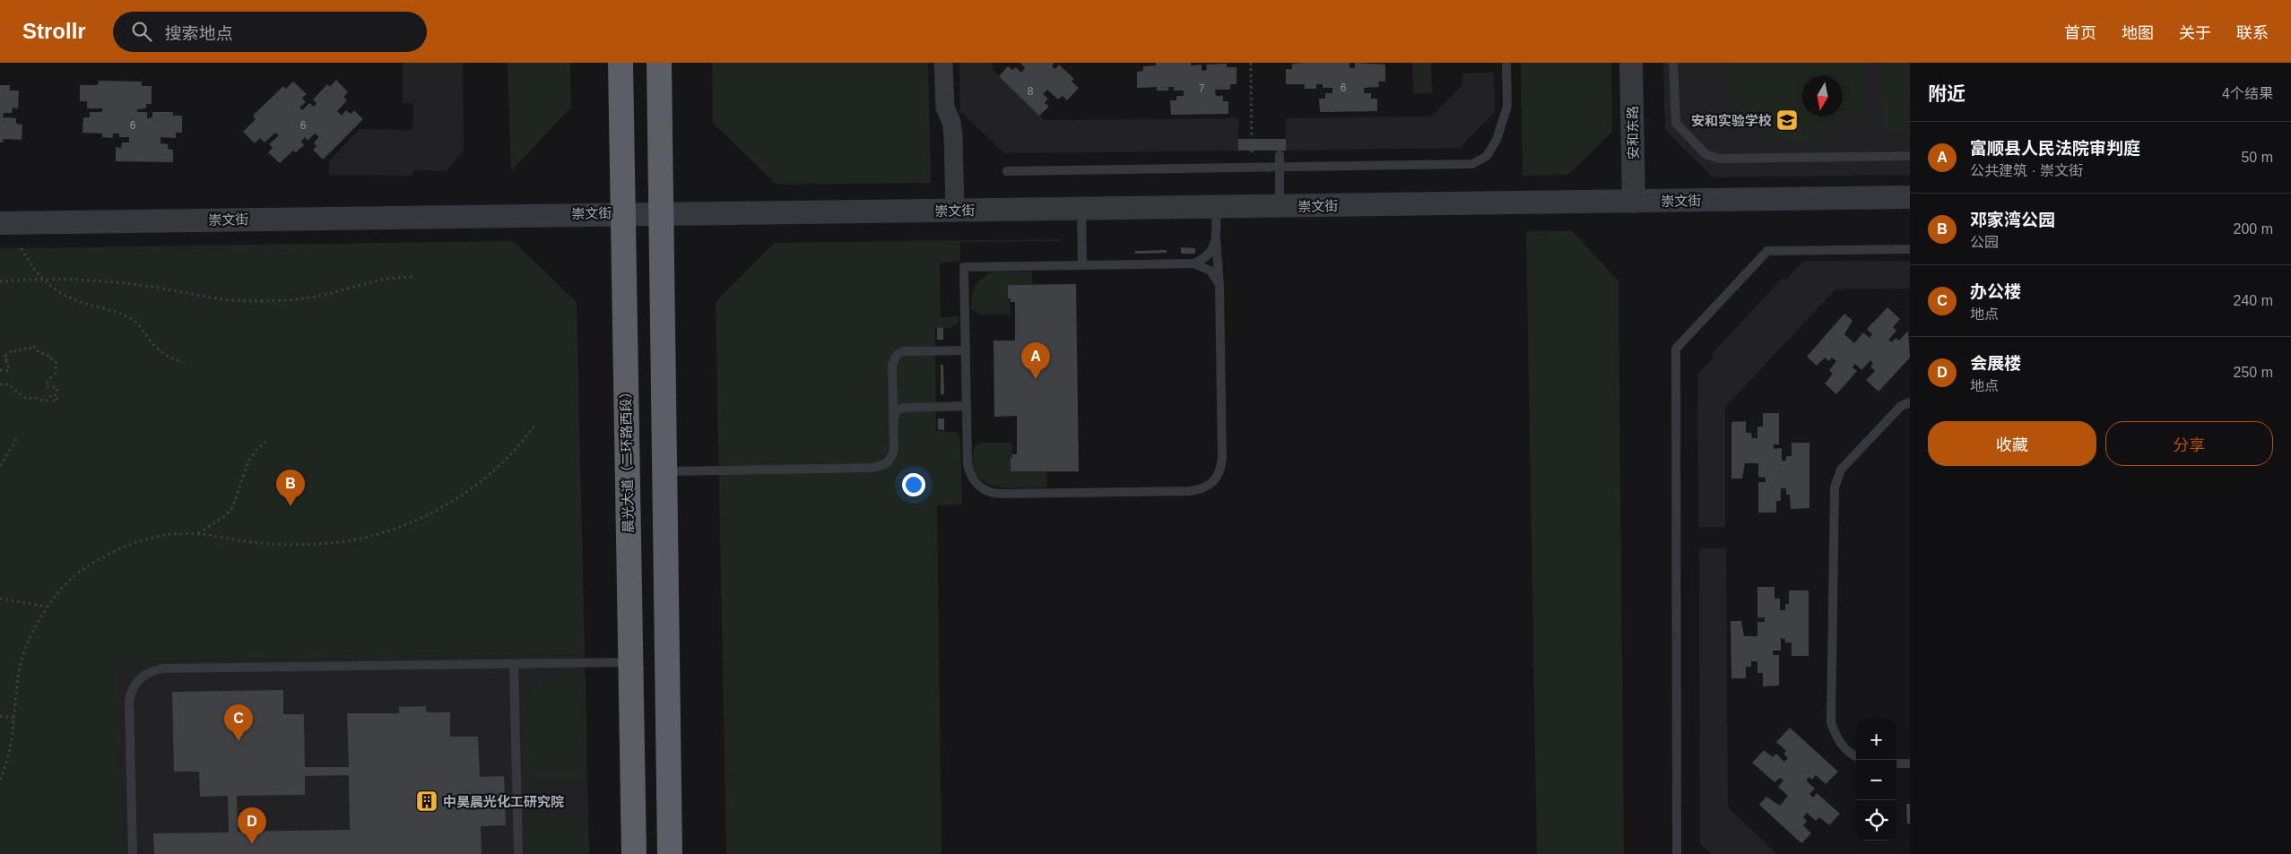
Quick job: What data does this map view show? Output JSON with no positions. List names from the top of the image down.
{
  "streets": {
    "highway": ["晨光大道（二环路西段）"],
    "street": ["安和东路", "崇文街"]
  },
  "crossings": [
    ["安和东路", "崇文街"],
    ["崇文街", "晨光大道（二环路西段）"]
  ],
  "places": {
    "school or university": ["安和实验学校"],
    "building": ["中昊晨光化工研究院"]
  },
  "house_numbers": [
    "6",
    "7",
    "8",
    "6",
    "6"
  ],
  "north": "bottom",
  "page": {
    "header": "Strollr",
    "search": "搜索地点",
    "nav": [
      "首页",
      "地图",
      "关于",
      "联系"
    ],
    "heading": ["附近", "4个结果"],
    "list": [
      {
        "mark": "A",
        "name": "富顺县人民法院审判庭",
        "note": "公共建筑 · 崇文街",
        "value": "50 m"
      },
      {
        "mark": "B",
        "name": "邓家湾公园",
        "note": "公园",
        "value": "200 m"
      },
      {
        "mark": "C",
        "name": "办公楼",
        "note": "地点",
        "value": "240 m"
      },
      {
        "mark": "D",
        "name": "会展楼",
        "note": "地点",
        "value": "250 m"
      }
    ],
    "pins": [
      "A",
      "B",
      "C",
      "D"
    ],
    "buttons": ["收藏", "分享"],
    "map_buttons": ["+", "−"]
  }
}
